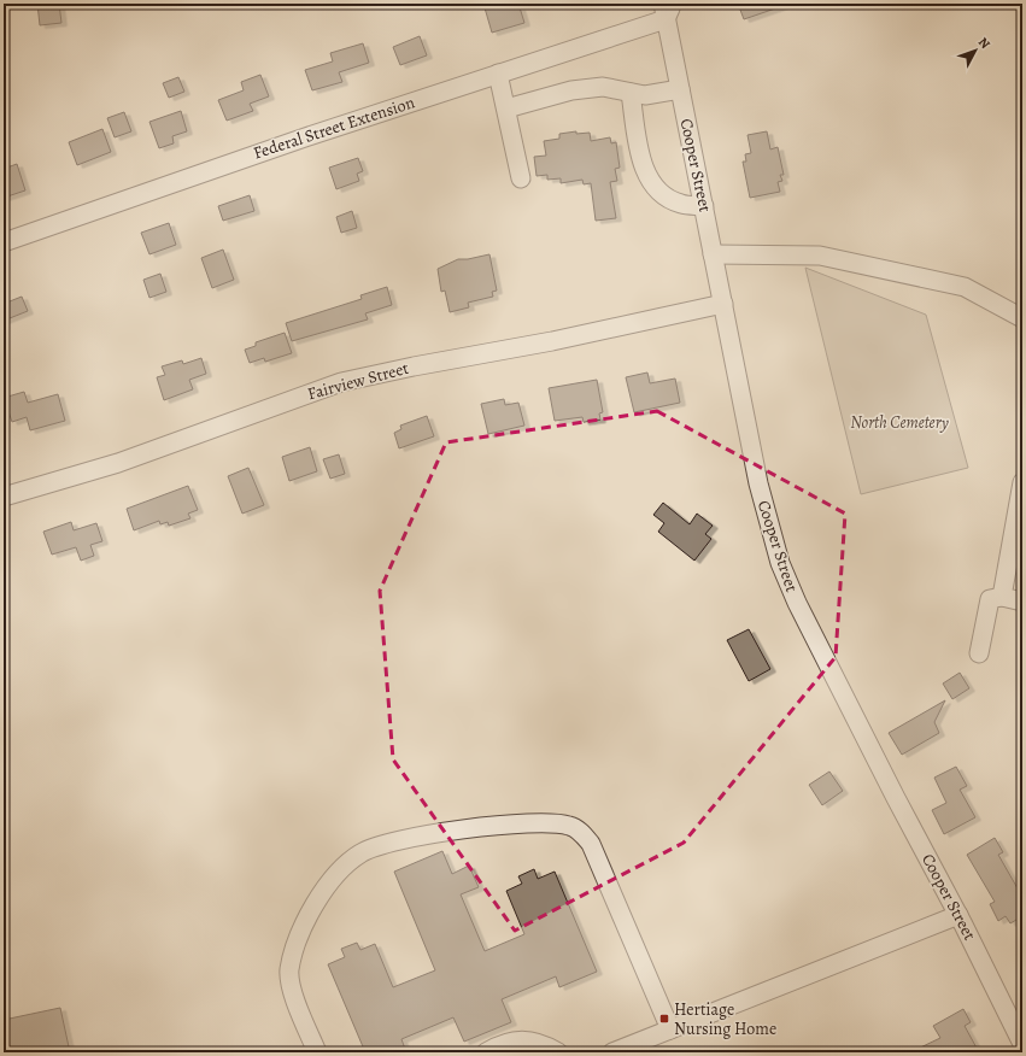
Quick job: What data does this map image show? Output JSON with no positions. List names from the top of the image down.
{
  "streets": {
    "street": ["Federal Street Extension", "Cooper Street", "Fairview Street"]
  },
  "crossings": [
    ["Federal Street Extension", "Cooper Street"],
    ["Cooper Street", "Fairview Street"]
  ],
  "parks": ["North Cemetery"],
  "places": {
    "transit": ["Hertiage Nursing Home"]
  },
  "north": "top right"
}
